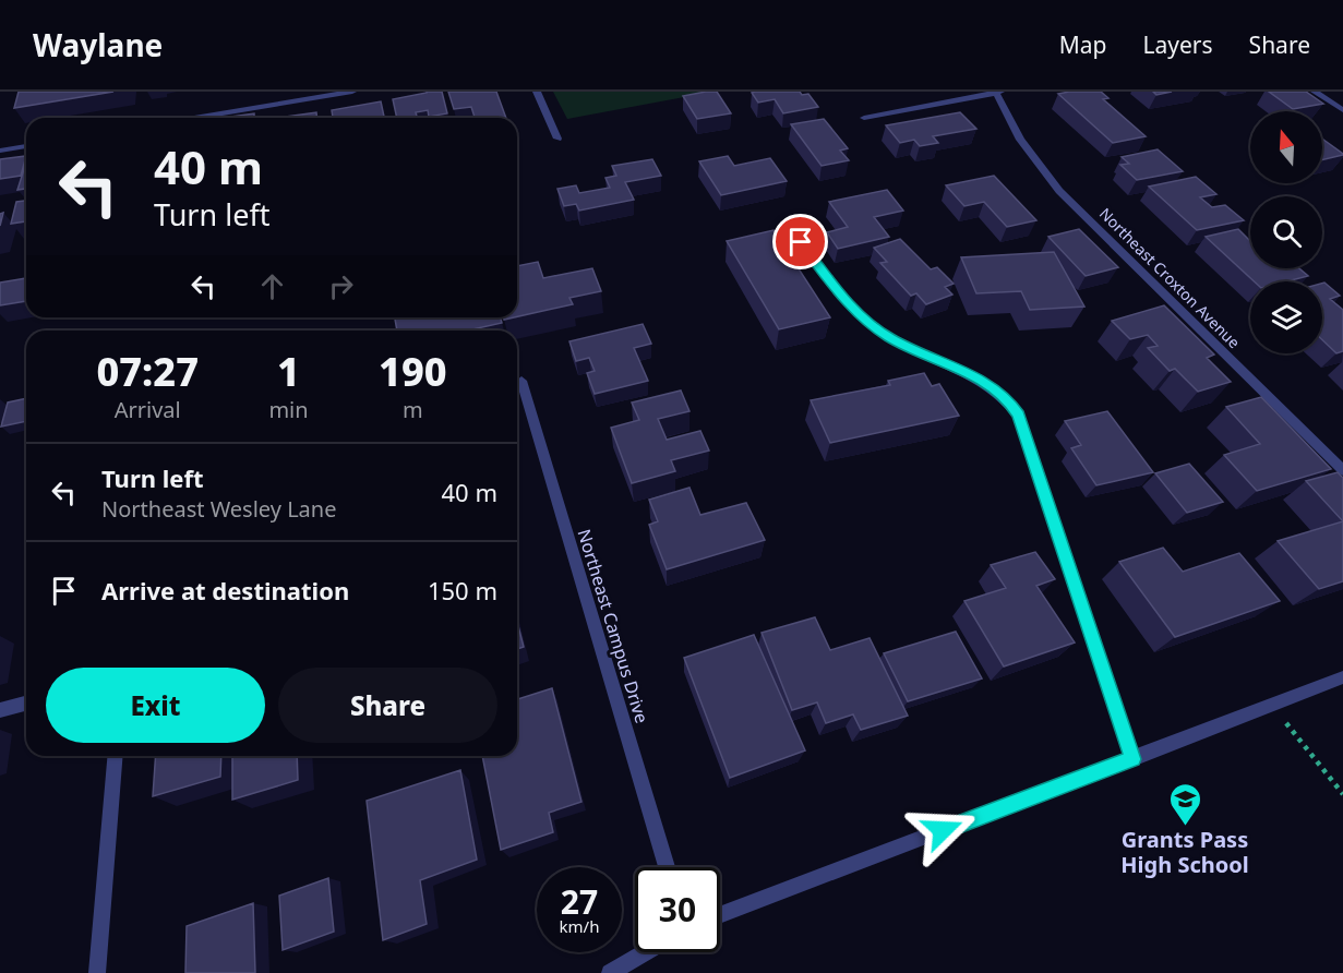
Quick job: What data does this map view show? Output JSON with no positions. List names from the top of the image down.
{
  "streets": {
    "street": ["Northeast Croxton Avenue", "Northeast Campus Drive"]
  },
  "places": {
    "school or university": ["Grants Pass High School"]
  },
  "north": "top",
  "page": {
    "header": "Waylane",
    "nav": ["Map", "Layers", "Share"],
    "turn": ["40 m", "Turn left"],
    "eta": [
      "07:27",
      "Arrival",
      "1",
      "min",
      "190",
      "m"
    ],
    "list": [
      {
        "name": "Turn left",
        "note": "Northeast Wesley Lane",
        "value": "40 m"
      },
      {
        "name": "Arrive at destination",
        "value": "150 m"
      }
    ],
    "buttons": ["Exit", "Share"],
    "speed": "27 km/h",
    "limit": "30"
  }
}
